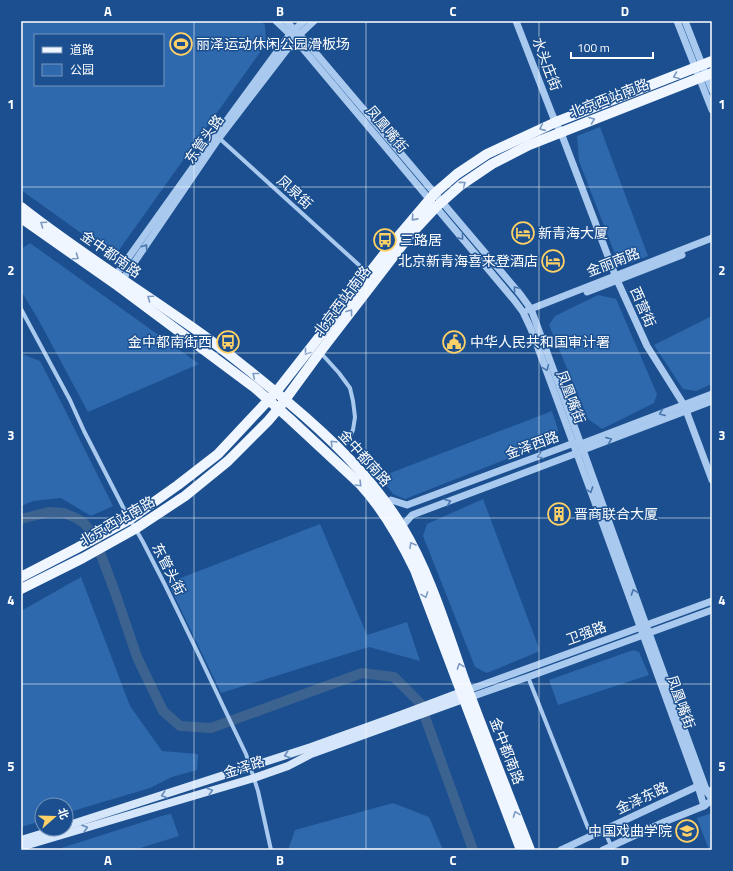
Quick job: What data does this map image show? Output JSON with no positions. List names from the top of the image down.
{
  "streets": {
    "main road": ["北京西站南路", "金中都南路", "金泽路"],
    "street": [
      "水头庄街",
      "凤凰嘴街",
      "东管头路",
      "凤泉街",
      "金丽南路",
      "西营街",
      "金泽西路",
      "东管头街",
      "卫强路",
      "金泽东路"
    ]
  },
  "crossings": [
    ["水头庄街", "北京西站南路"],
    ["水头庄街", "西营街"],
    ["北京西站南路", "凤凰嘴街"],
    ["北京西站南路", "金中都南路"],
    ["北京西站南路", "西营街"],
    ["北京西站南路", "东管头街"],
    ["凤凰嘴街", "东管头路"],
    ["凤凰嘴街", "金丽南路"],
    ["凤凰嘴街", "金泽西路"],
    ["凤凰嘴街", "卫强路"],
    ["凤凰嘴街", "金泽东路"],
    ["东管头路", "凤泉街"],
    ["东管头路", "金中都南路"],
    ["金中都南路", "卫强路"],
    ["金中都南路", "金泽路"],
    ["金丽南路", "西营街"],
    ["西营街", "金泽西路"],
    ["东管头街", "金泽路"],
    ["卫强路", "金泽路"]
  ],
  "places": {
    "sports": ["丽泽运动休闲公园滑板场"],
    "hotel": ["新青海大厦", "北京新青海喜来登酒店"],
    "bus stop": ["三路居", "金中都南街西"],
    "public building": ["中华人民共和国审计署"],
    "building": ["晋商联合大厦"],
    "school or university": ["中国戏曲学院"]
  },
  "legend": ["道路", "公园"],
  "scale_bar": "100 m",
  "north": "right",
  "grid": {
    "columns": [
      "A",
      "B",
      "C",
      "D"
    ],
    "rows": [
      "1",
      "2",
      "3",
      "4",
      "5"
    ]
  }
}
